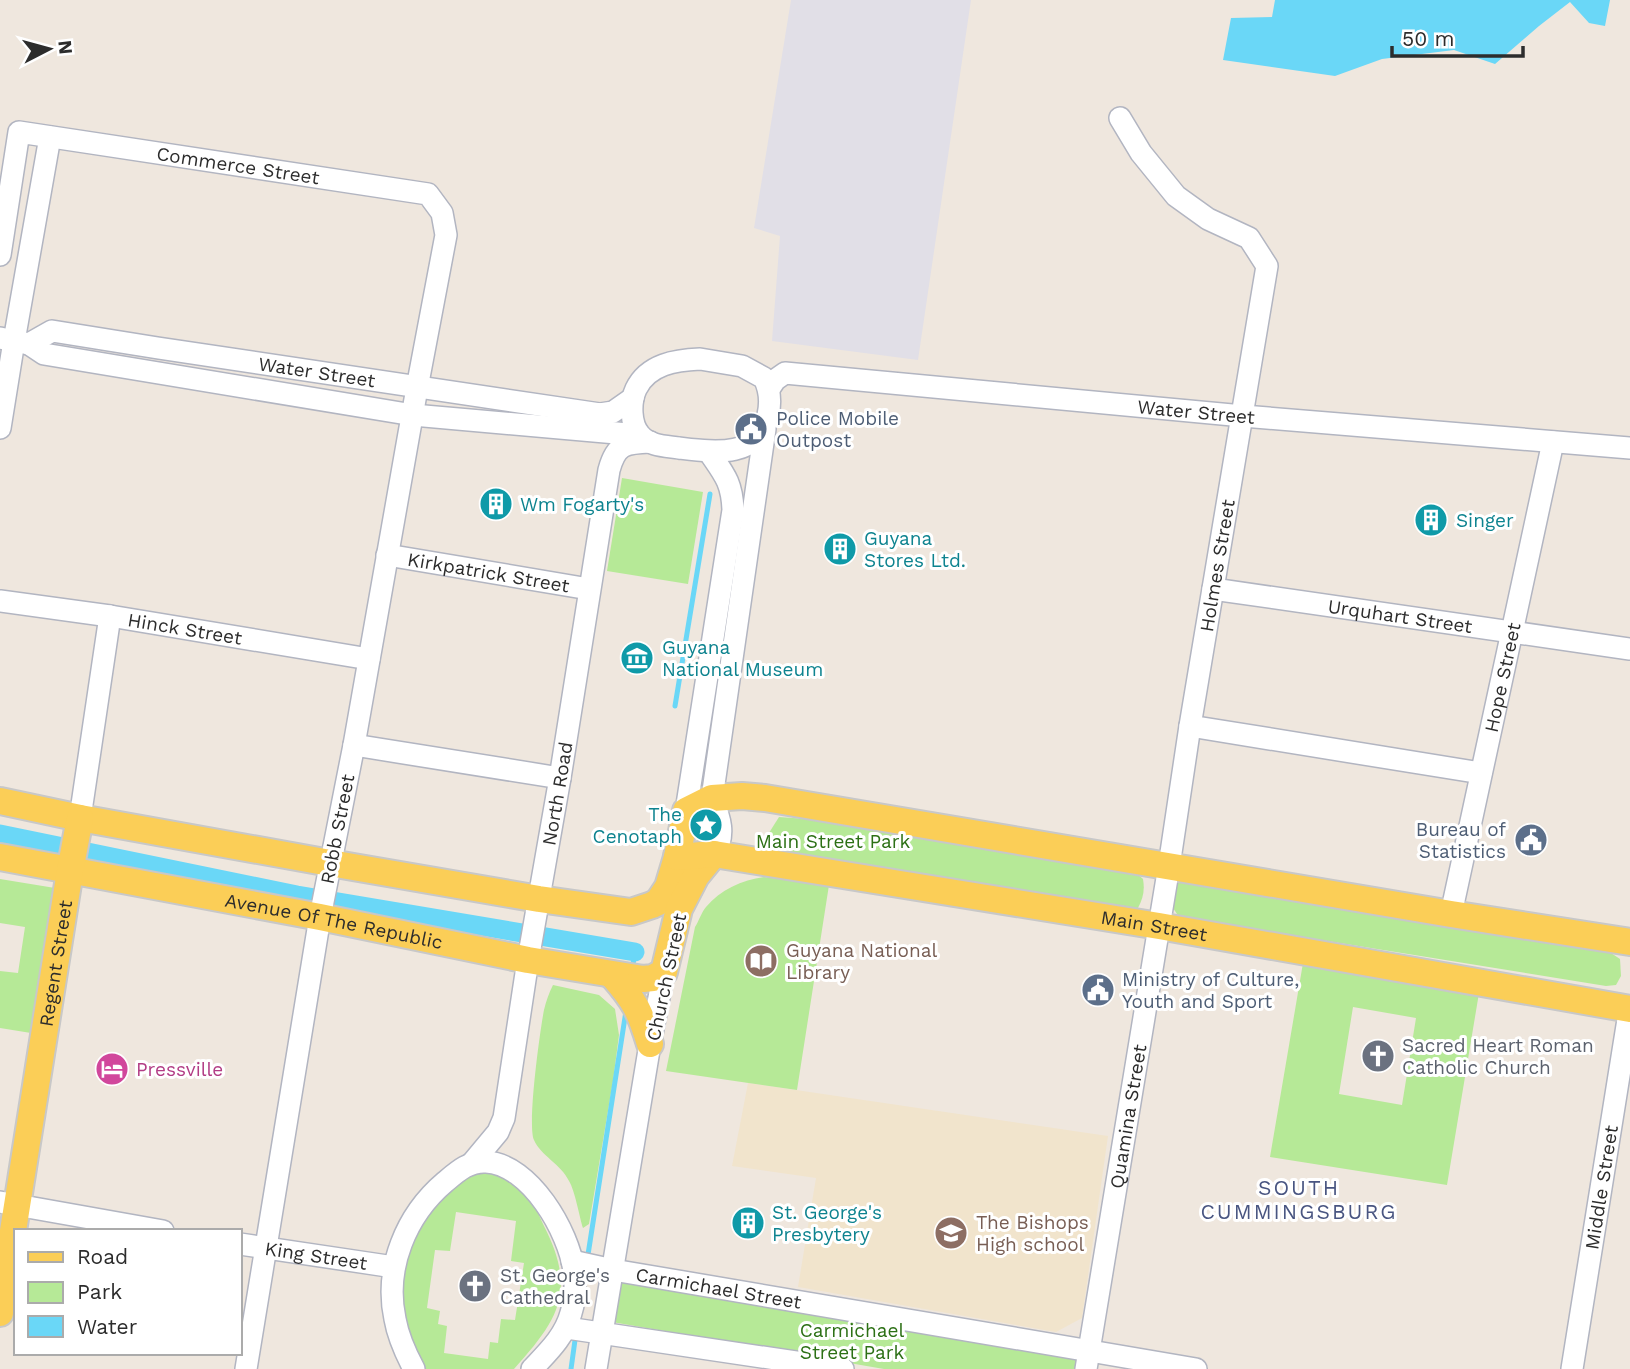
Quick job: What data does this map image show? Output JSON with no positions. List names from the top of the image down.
{
  "streets": {
    "main road": [
      "Avenue Of The Republic",
      "Main Street",
      "Regent Street",
      "Church Street"
    ],
    "street": [
      "Commerce Street",
      "Water Street",
      "Holmes Street",
      "Kirkpatrick Street",
      "Urquhart Street",
      "Hinck Street",
      "Hope Street",
      "North Road",
      "Robb Street",
      "Quamina Street",
      "Middle Street",
      "King Street",
      "Carmichael Street"
    ]
  },
  "crossings": [
    ["Commerce Street", "Water Street"],
    ["Water Street", "Holmes Street"],
    ["Water Street", "Hope Street"],
    ["Water Street", "North Road"],
    ["Water Street", "Robb Street"],
    ["Water Street", "Church Street"],
    ["Holmes Street", "Urquhart Street"],
    ["Holmes Street", "Quamina Street"],
    ["Kirkpatrick Street", "North Road"],
    ["Kirkpatrick Street", "Robb Street"],
    ["Urquhart Street", "Hope Street"],
    ["Hinck Street", "Robb Street"],
    ["Hinck Street", "Regent Street"],
    ["North Road", "Avenue Of The Republic"],
    ["North Road", "Church Street"],
    ["North Road", "King Street"],
    ["Robb Street", "Avenue Of The Republic"],
    ["Robb Street", "King Street"],
    ["Avenue Of The Republic", "Regent Street"],
    ["Avenue Of The Republic", "Church Street"],
    ["Main Street", "Church Street"],
    ["Main Street", "Quamina Street"],
    ["Main Street", "Middle Street"],
    ["Church Street", "Carmichael Street"],
    ["Quamina Street", "Carmichael Street"]
  ],
  "districts": ["SOUTH CUMMINGSBURG"],
  "parks": ["Main Street Park", "Carmichael Street Park"],
  "places": {
    "public building": ["Police Mobile Outpost", "Bureau of Statistics", "Ministry of Culture, Youth and Sport"],
    "building": [
      "Wm Fogarty's",
      "Singer",
      "Guyana Stores Ltd.",
      "St. George's Presbytery"
    ],
    "museum": ["Guyana National Museum"],
    "place": ["The Cenotaph"],
    "library": ["Guyana National Library"],
    "church": ["Sacred Heart Roman Catholic Church", "St. George's Cathedral"],
    "hotel": ["Pressville"],
    "school or university": ["The Bishops High school"]
  },
  "legend": ["Road", "Park", "Water"],
  "scale_bar": "50 m",
  "north": "right"
}
